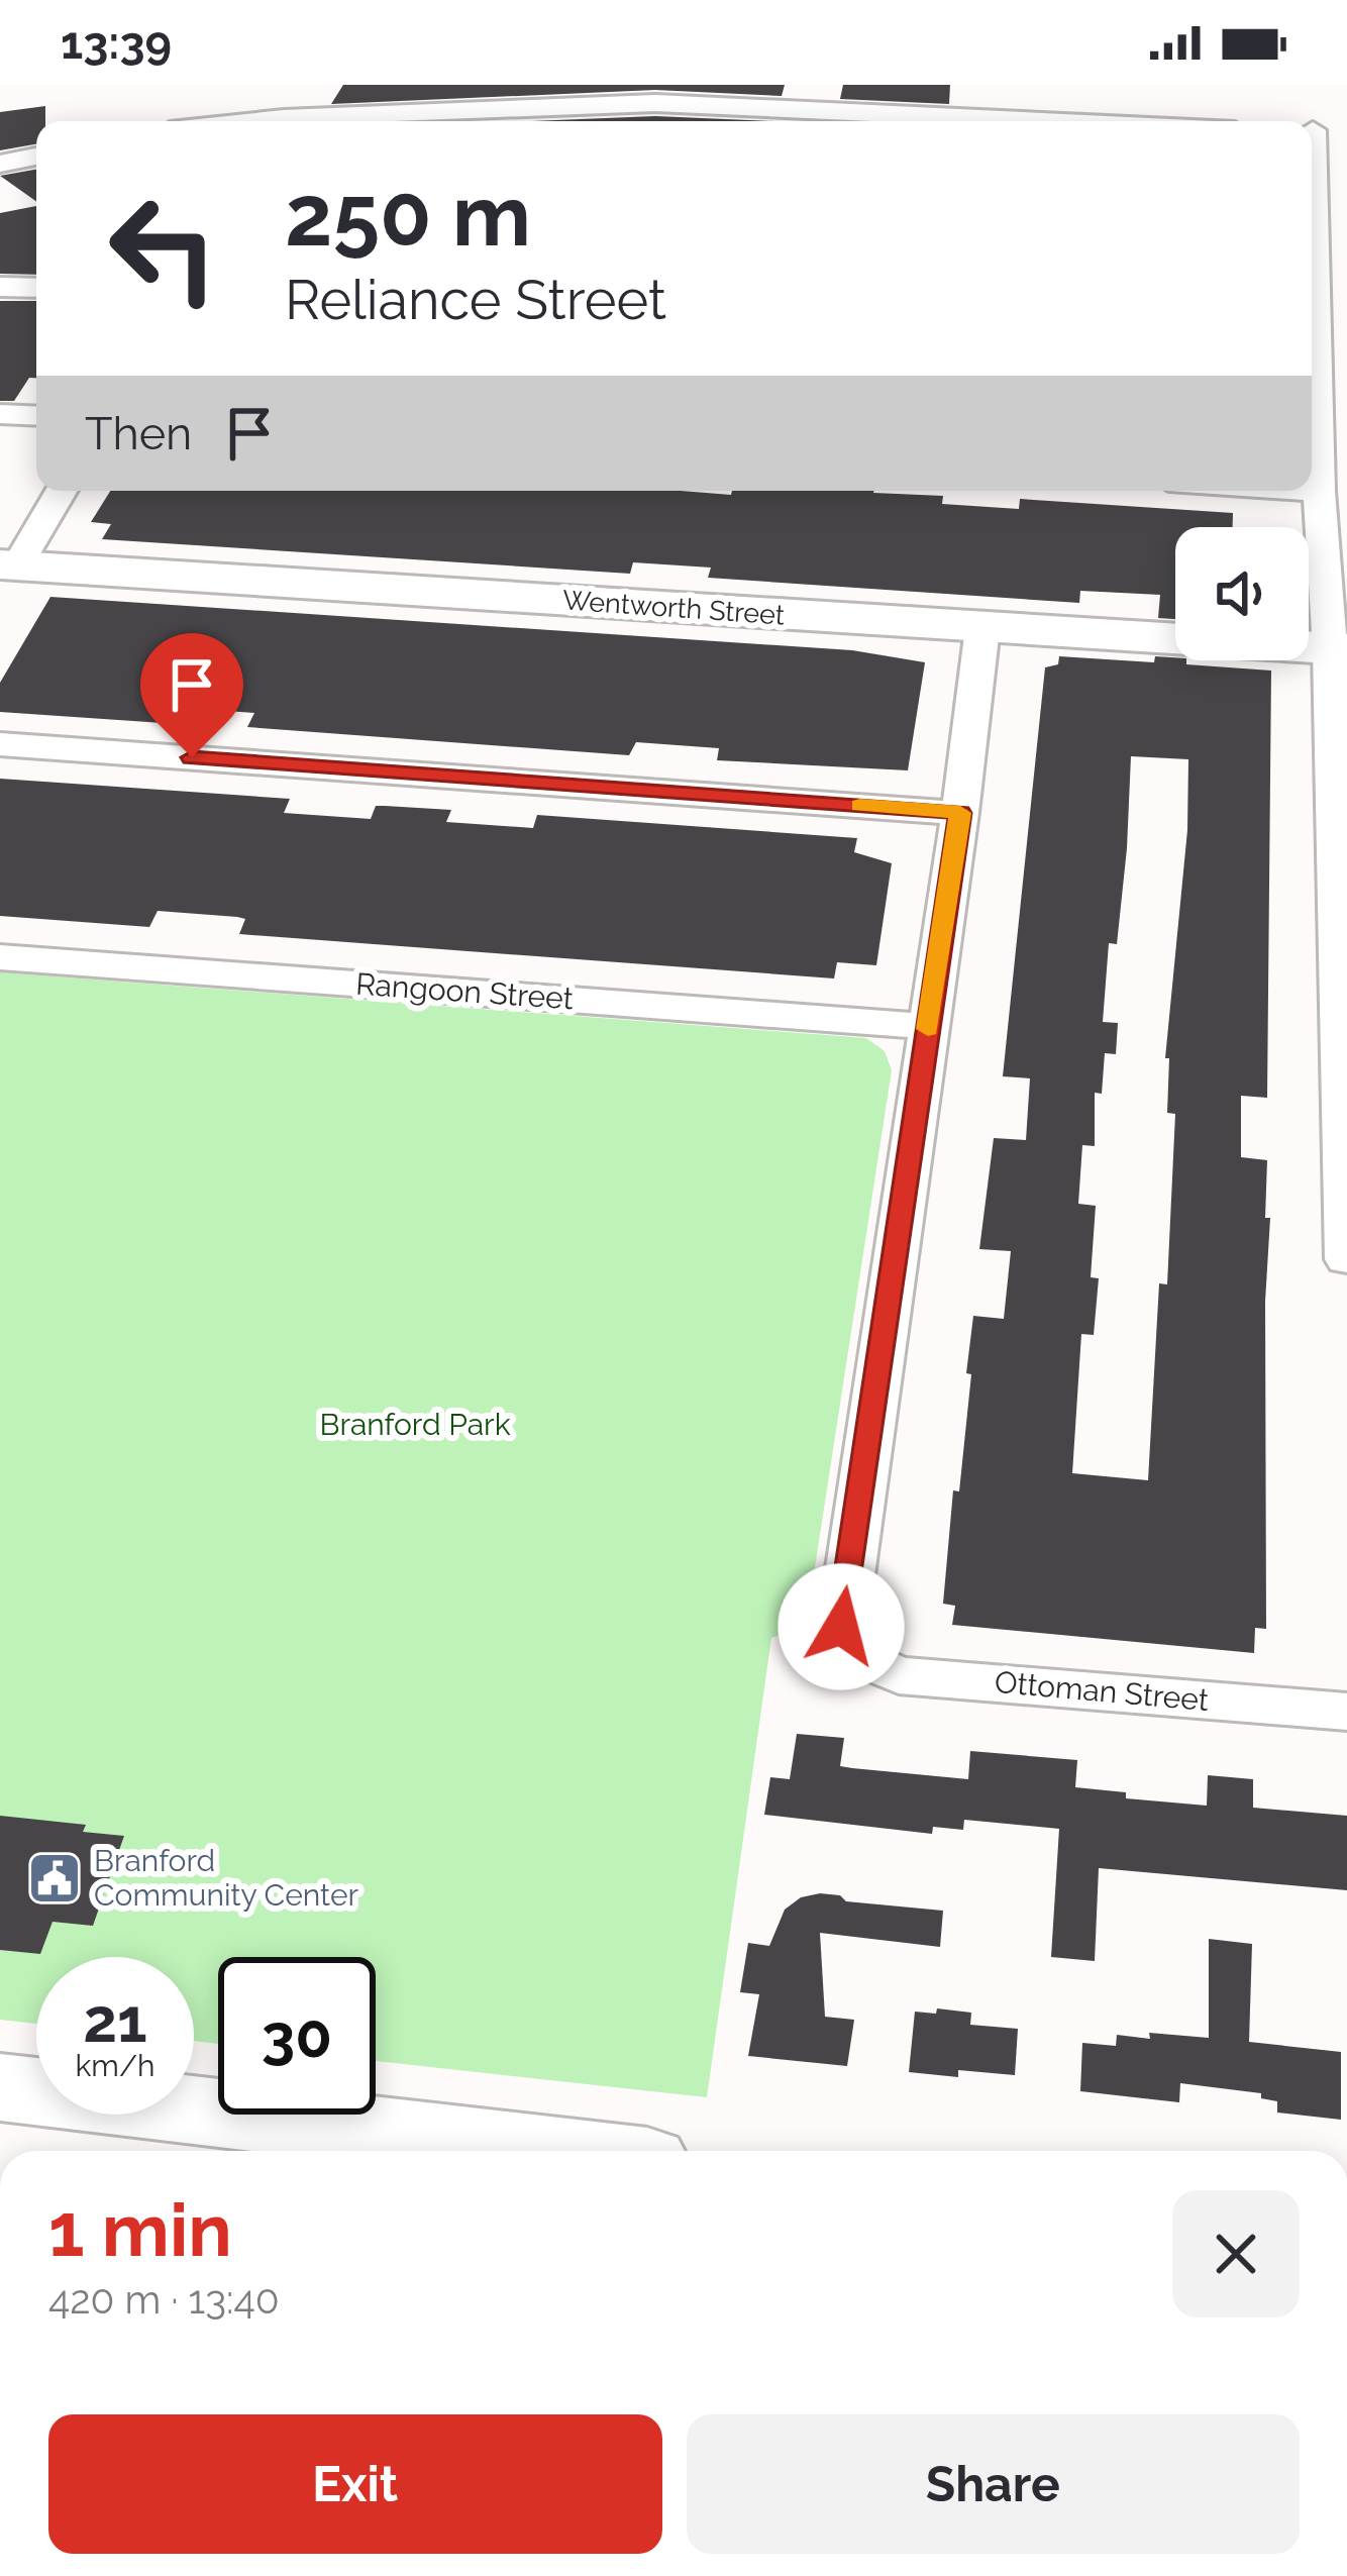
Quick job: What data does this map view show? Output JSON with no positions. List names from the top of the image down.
{
  "streets": {
    "street": ["Wentworth Street", "Rangoon Street", "Ottoman Street"]
  },
  "crossings": [
    ["Rangoon Street", "Ottoman Street"]
  ],
  "parks": ["Branford Park"],
  "places": {
    "public building": ["Branford Community Center"]
  },
  "page": {
    "status": "13:39",
    "turn": ["250 m", "Reliance Street"],
    "then": "Then",
    "speed": "21 km/h",
    "limit": "30",
    "heading": ["1 min", "420 m · 13:40"],
    "buttons": ["Exit", "Share"]
  }
}
